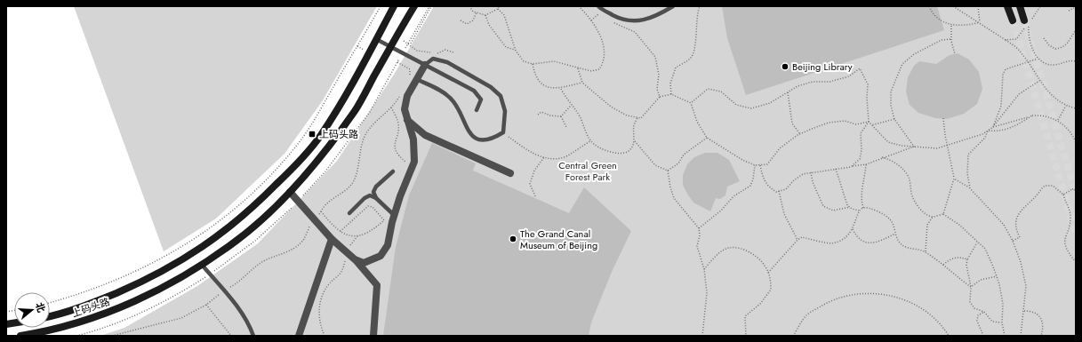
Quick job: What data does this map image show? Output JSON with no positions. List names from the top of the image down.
{
  "streets": {
    "main road": ["上码头路"]
  },
  "parks": ["Central Green Forest Park"],
  "places": {
    "other": ["Beijing Library", "The Grand Canal Museum of Beijing"],
    "transit": ["上码头路"]
  },
  "north": "right"
}
